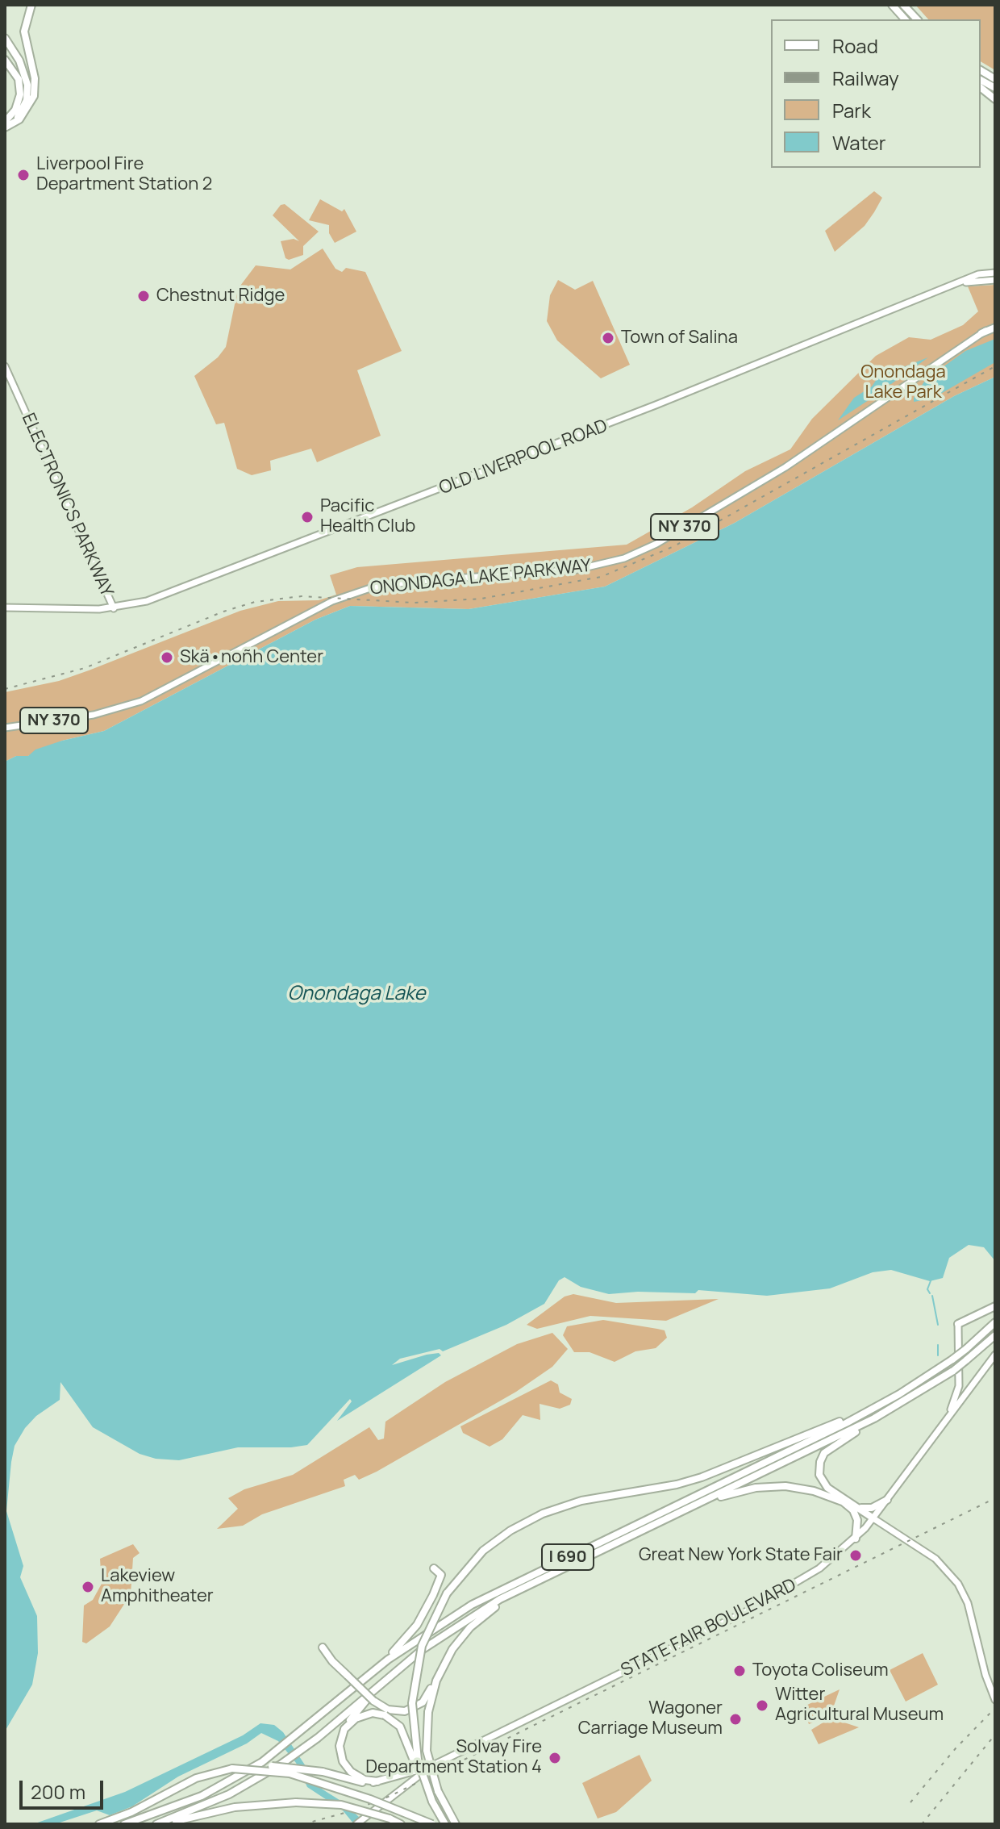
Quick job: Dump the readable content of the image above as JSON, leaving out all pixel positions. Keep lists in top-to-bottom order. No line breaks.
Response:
{"streets":{"highway":["I 690"],"main road":["OLD LIVERPOOL ROAD","ELECTRONICS PARKWAY","NY 370","ONONDAGA LAKE PARKWAY","STATE FAIR BOULEVARD"]},"crossings":[["OLD LIVERPOOL ROAD","ELECTRONICS PARKWAY"]],"water":["Onondaga Lake"],"parks":["Onondaga Lake Park"],"places":["Liverpool Fire Department Station 2","Chestnut Ridge","Town of Salina","Pacific Health Club","Skä•noñh Center","Great New York State Fair","Lakeview Amphitheater","Toyota Coliseum","Witter Agricultural Museum","Wagoner Carriage Museum","Solvay Fire Department Station 4"],"legend":["Road","Railway","Park","Water"],"scale_bar":"200 m"}
